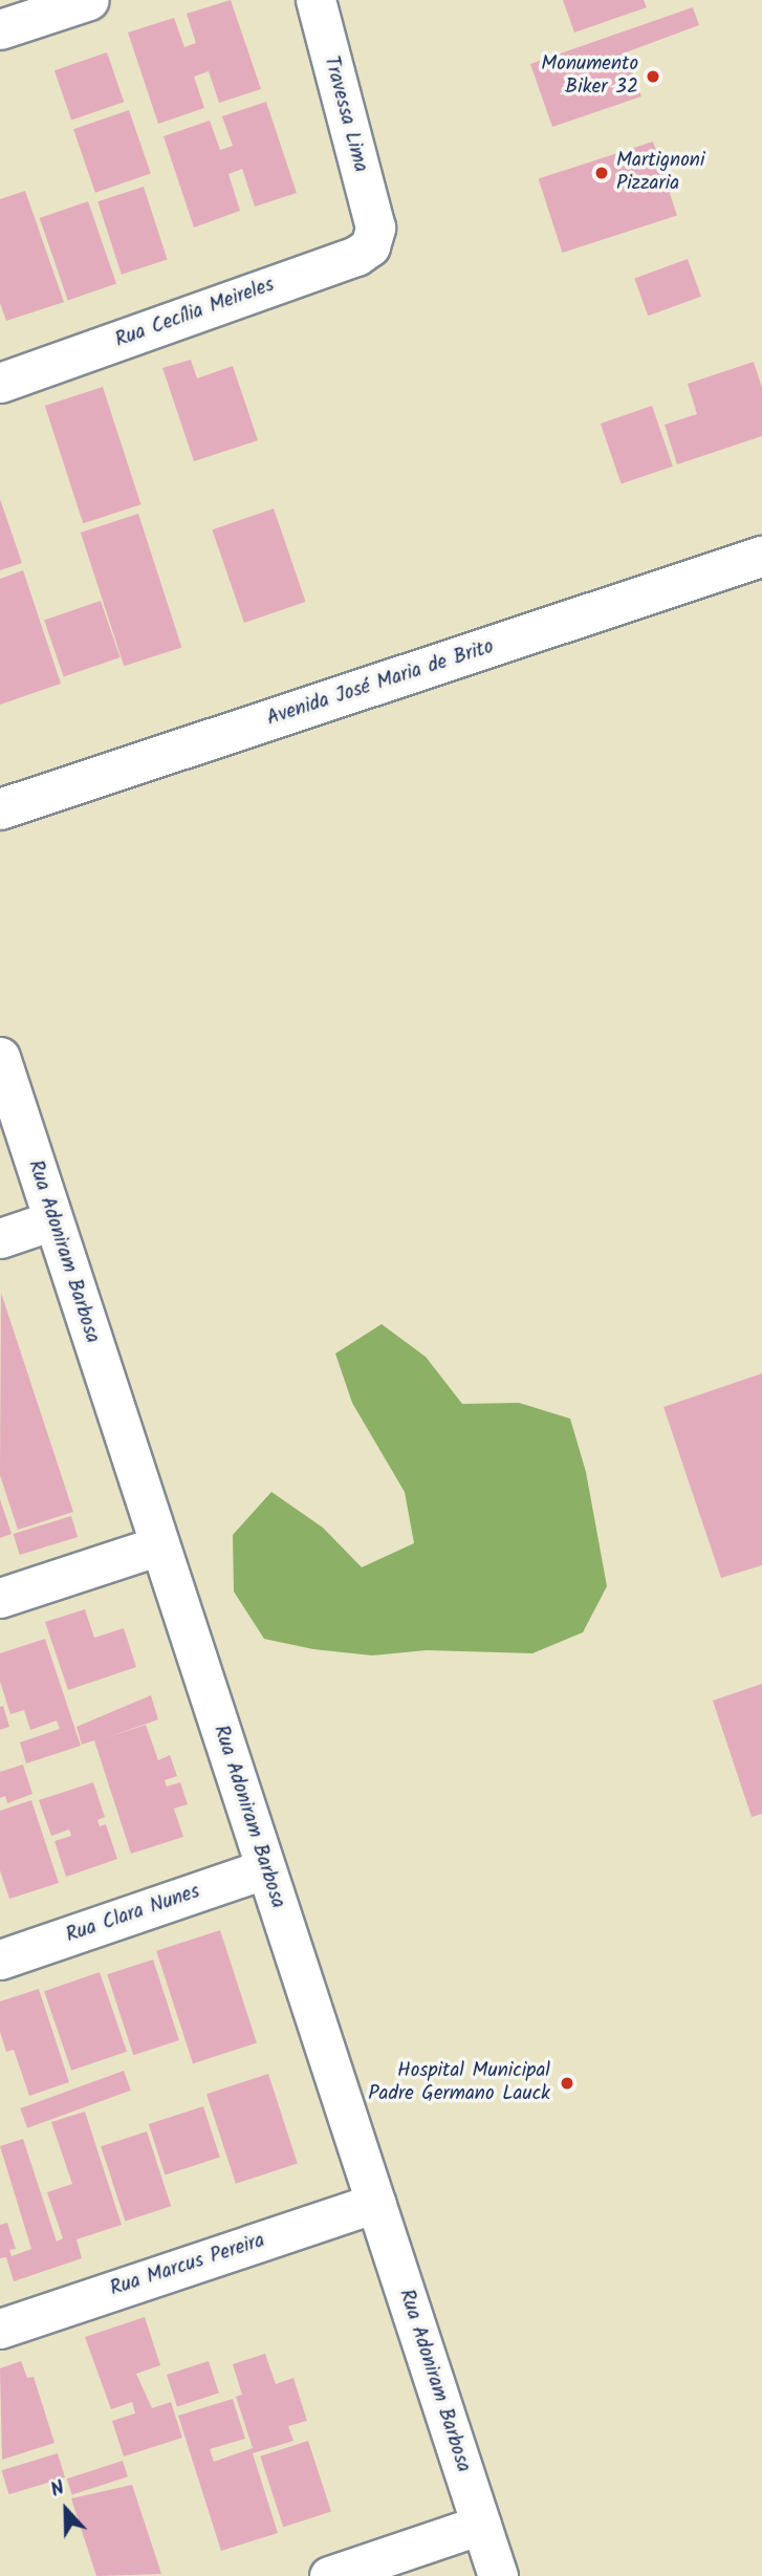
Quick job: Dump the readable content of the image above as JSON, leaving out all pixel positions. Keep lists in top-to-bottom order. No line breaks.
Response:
{"streets":{"main road":["Avenida José Maria de Brito"],"street":["Travessa Lima","Rua Cecília Meireles","Rua Adoniram Barbosa","Rua Clara Nunes","Rua Marcus Pereira"]},"crossings":[["Travessa Lima","Rua Cecília Meireles"],["Rua Adoniram Barbosa","Rua Clara Nunes"],["Rua Adoniram Barbosa","Rua Marcus Pereira"]],"places":["Monumento Biker 32","Martignoni Pizzaria","Hospital Municipal Padre Germano Lauck"],"north":"top"}
